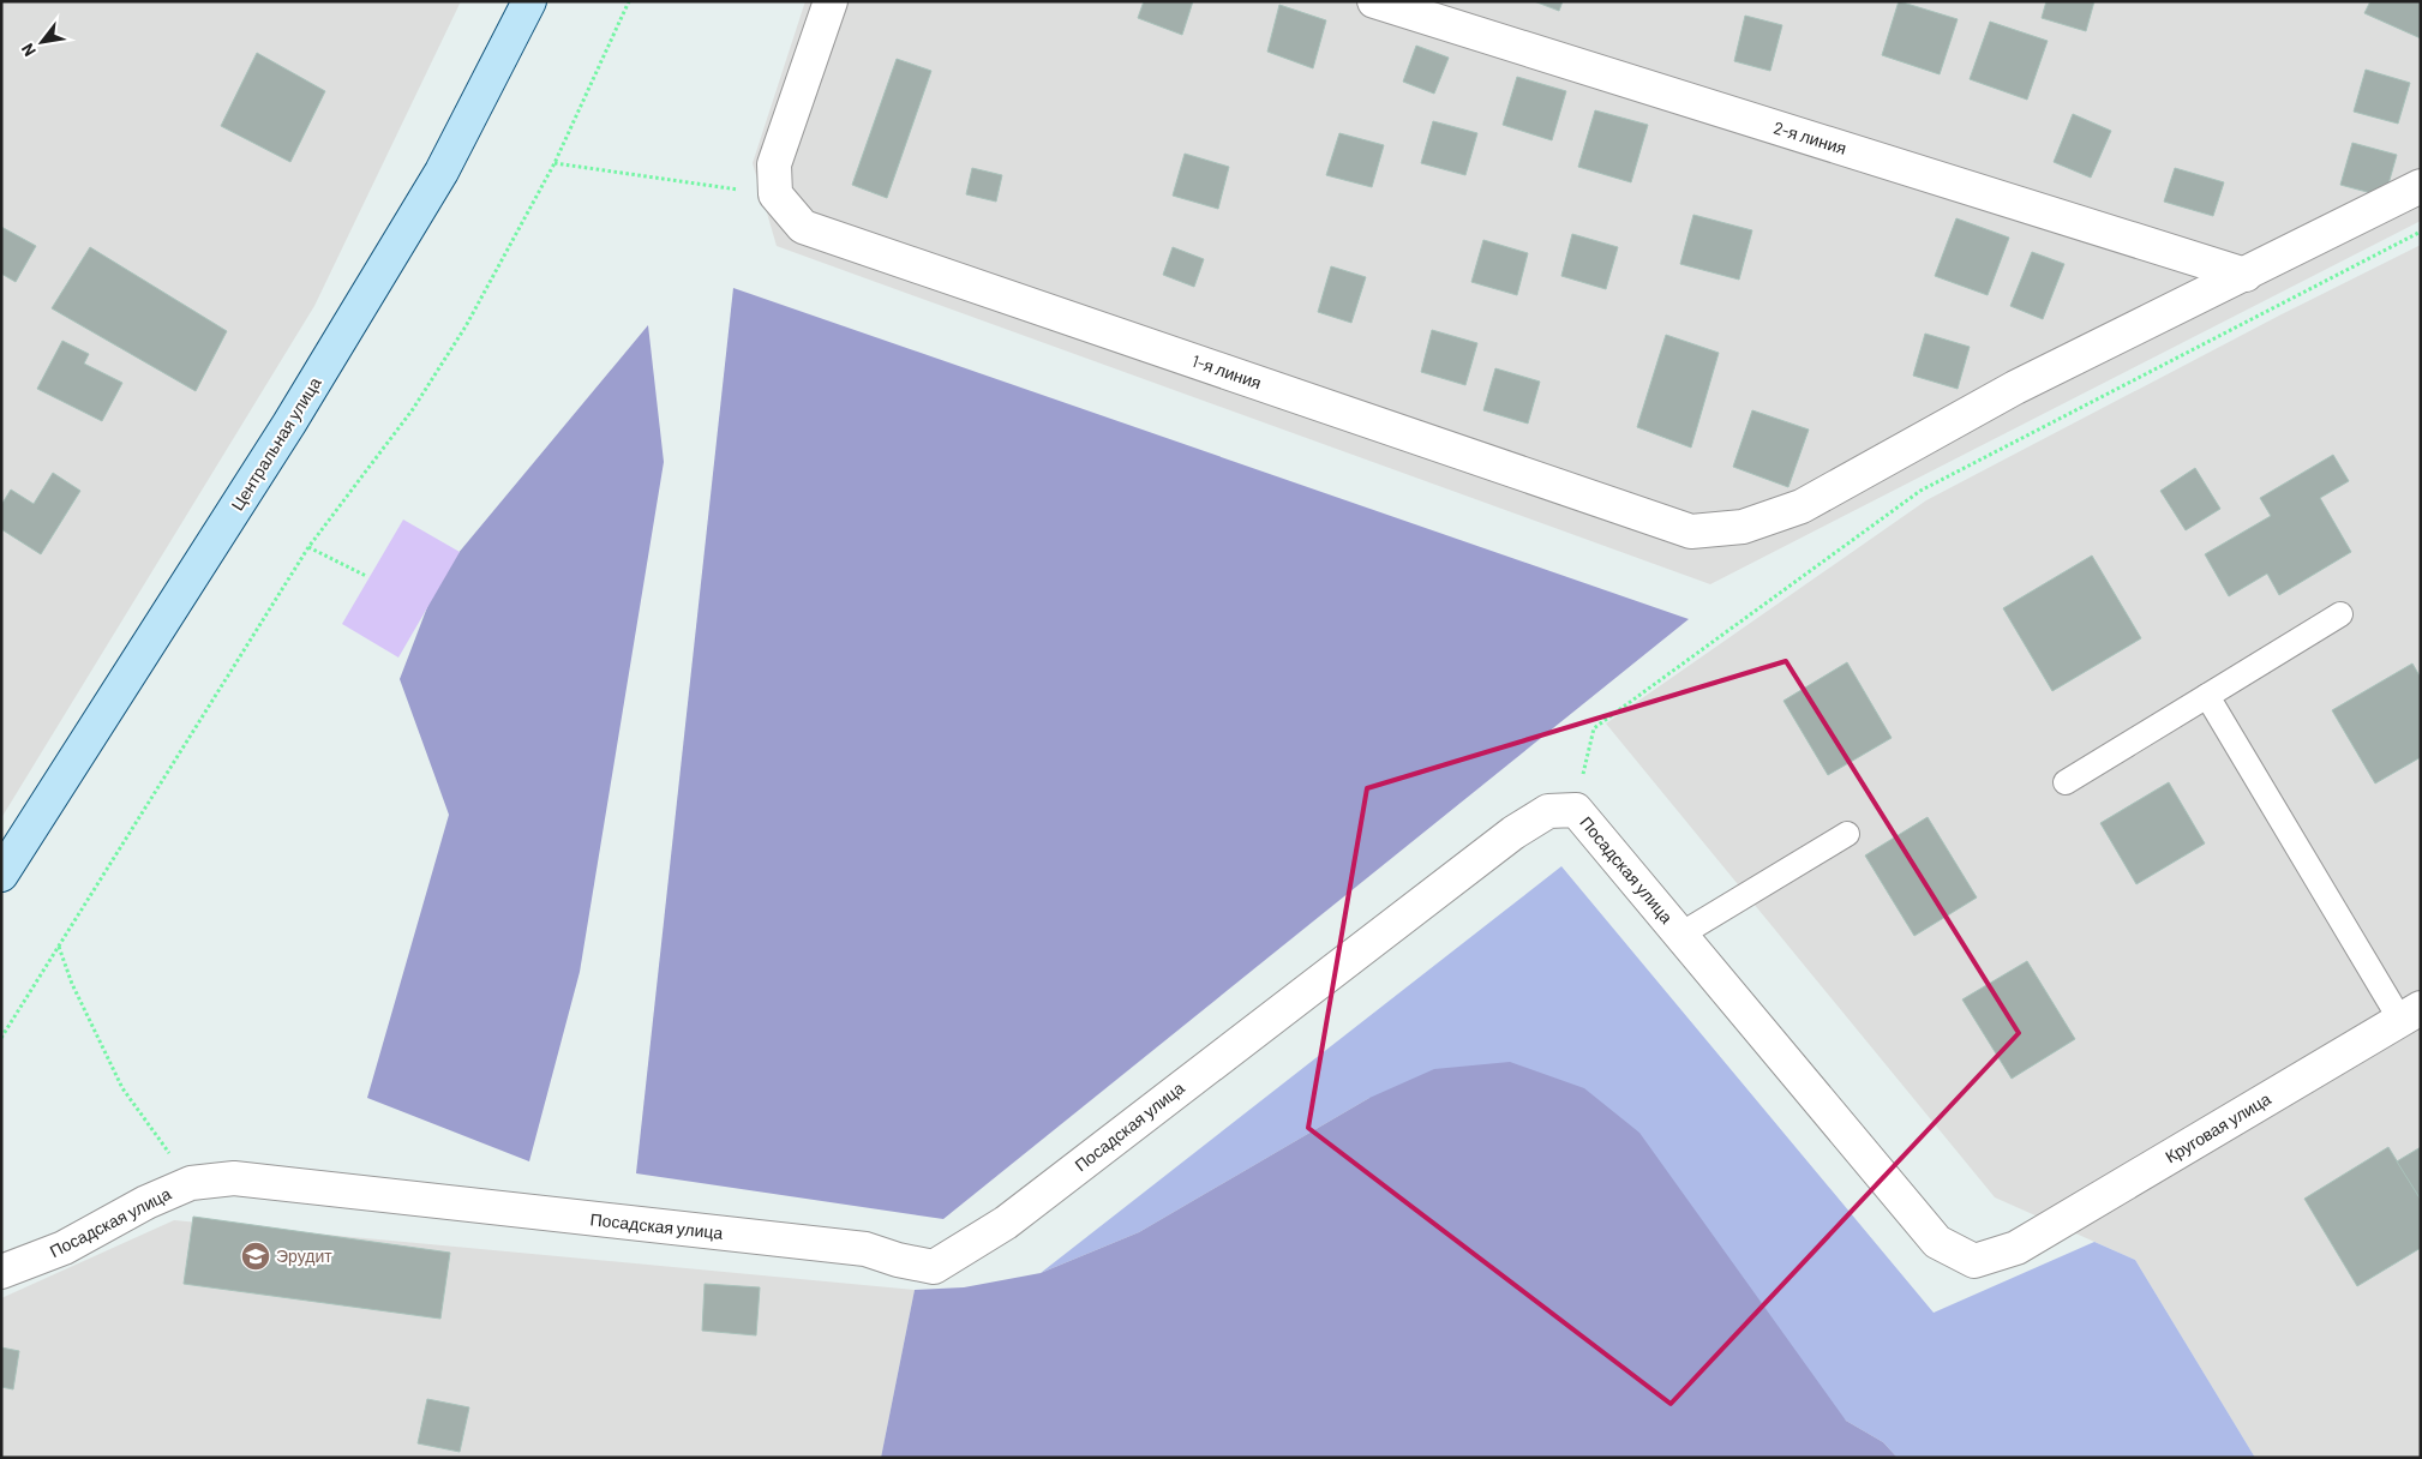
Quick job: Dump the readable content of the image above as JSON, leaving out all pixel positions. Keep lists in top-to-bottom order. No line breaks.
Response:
{"streets":{"main road":["Центральная улица"],"street":["2-я линия","1-я линия","Посадская улица","Круговая улица"]},"crossings":[["2-я линия","1-я линия"],["Посадская улица","Круговая улица"]],"places":{"school or university":["Эрудит"]},"north":"bottom left"}
